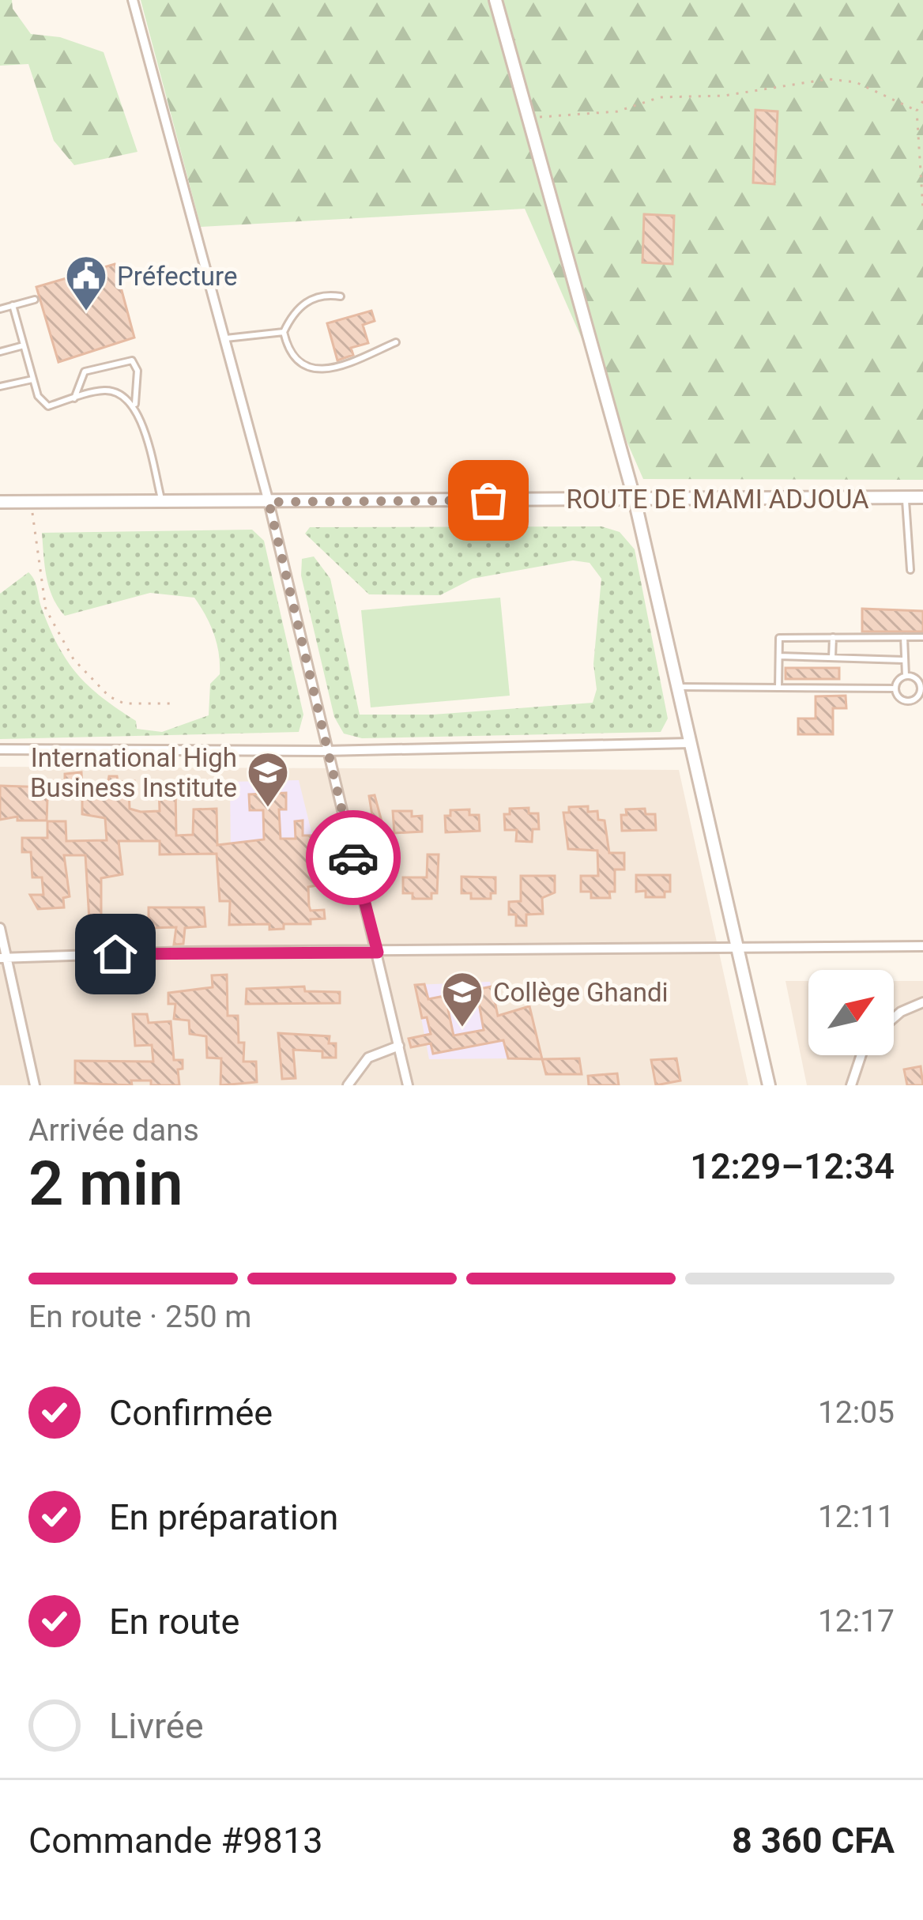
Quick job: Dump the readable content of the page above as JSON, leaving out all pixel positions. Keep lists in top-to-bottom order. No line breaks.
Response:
{"streets":{"street":["ROUTE DE MAMI ADJOUA"]},"places":{"public building":["Préfecture"],"school or university":["International High Business Institute","Collège Ghandi"]},"north":"top right","page":{"heading":["2 min","Arrivée dans","12:29–12:34"],"panel":["Commande #9813","8 360 CFA"],"bar":"En route · 250 m","list":[["Confirmée","12:05"],["En préparation","12:11"],["En route","12:17"],"Livrée"]}}
